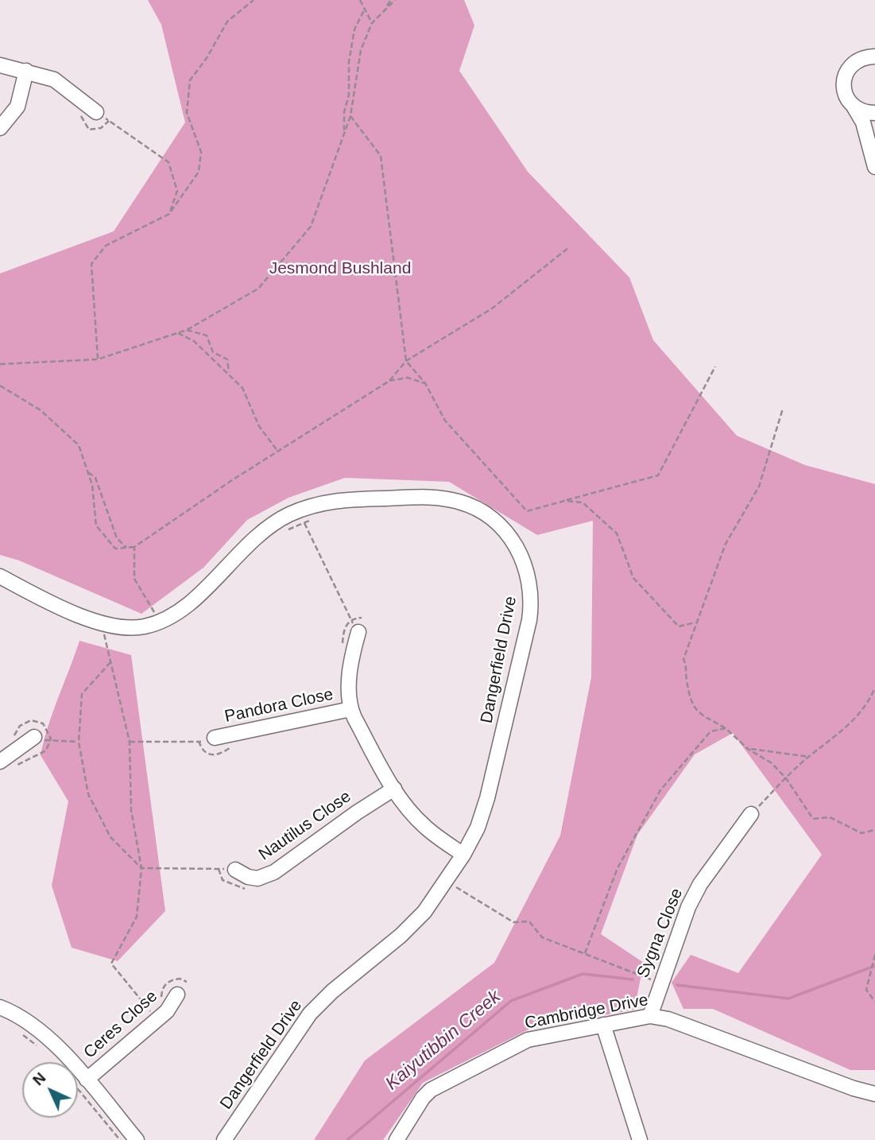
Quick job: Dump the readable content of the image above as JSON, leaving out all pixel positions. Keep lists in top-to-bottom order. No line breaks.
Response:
{"streets":{"street":["Dangerfield Drive","Pandora Close","Nautilus Close","Sygna Close","Cambridge Drive","Ceres Close"]},"crossings":[["Sygna Close","Cambridge Drive"]],"water":["Kaiyutibbin Creek"],"parks":["Jesmond Bushland"],"north":"top left"}
